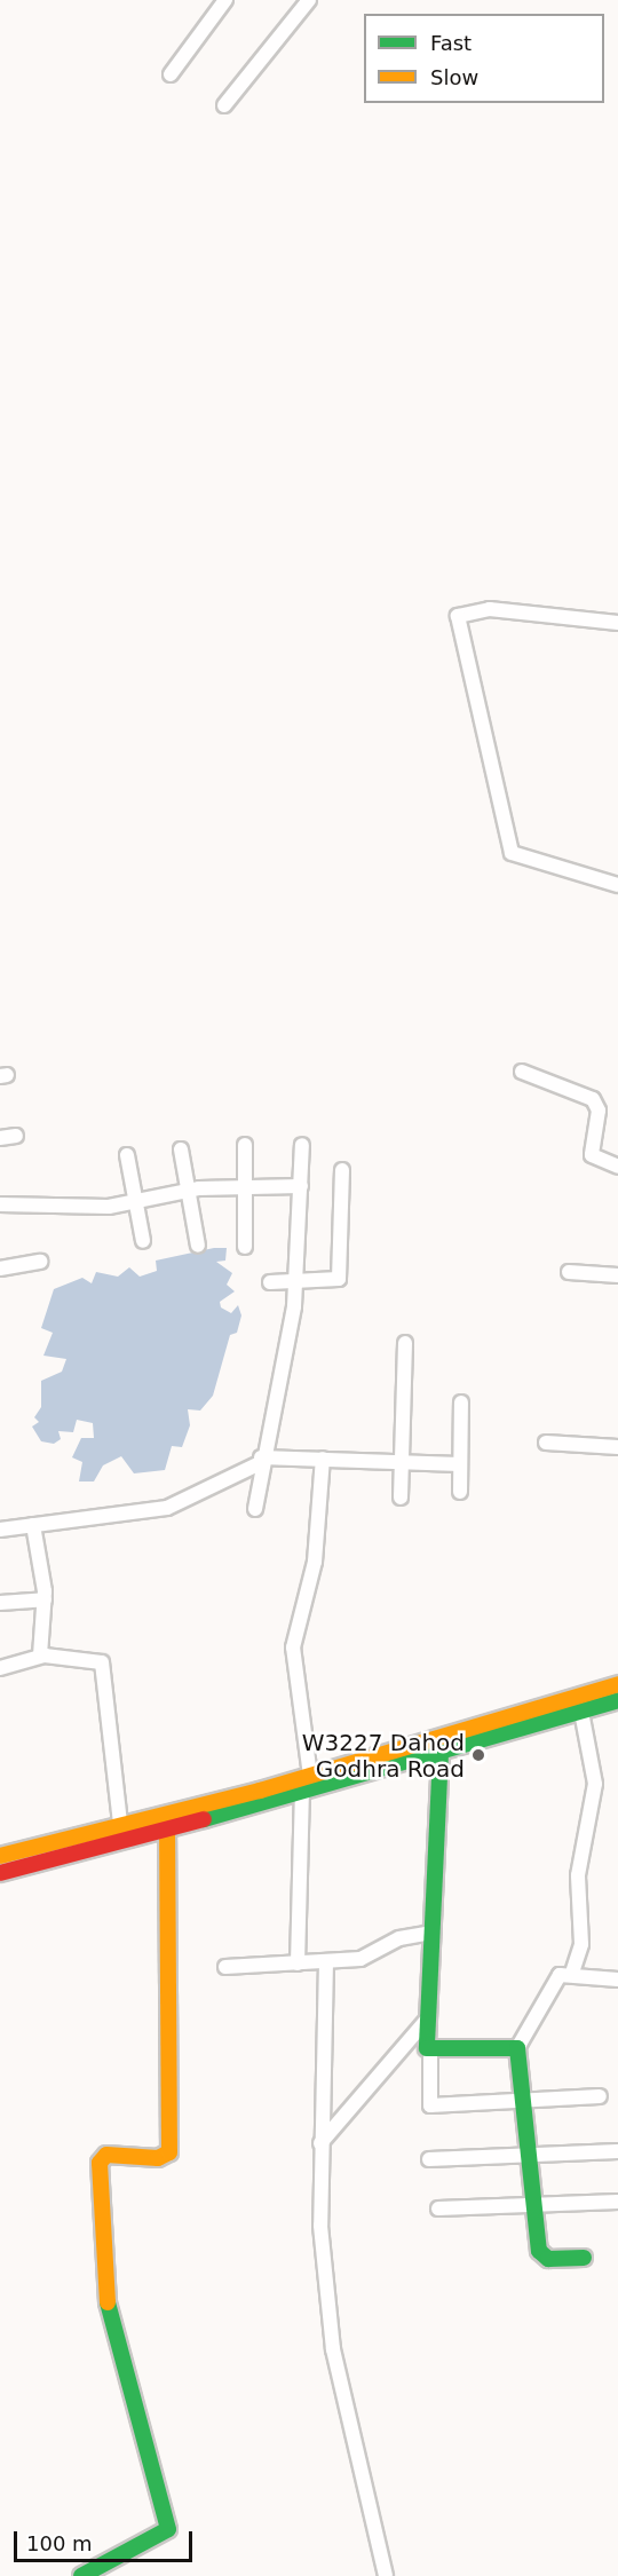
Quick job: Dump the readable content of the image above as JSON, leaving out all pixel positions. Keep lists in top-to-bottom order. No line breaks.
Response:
{"places":["W3227 Dahod Godhra Road"],"legend":["Fast","Slow"],"scale_bar":"100 m"}
